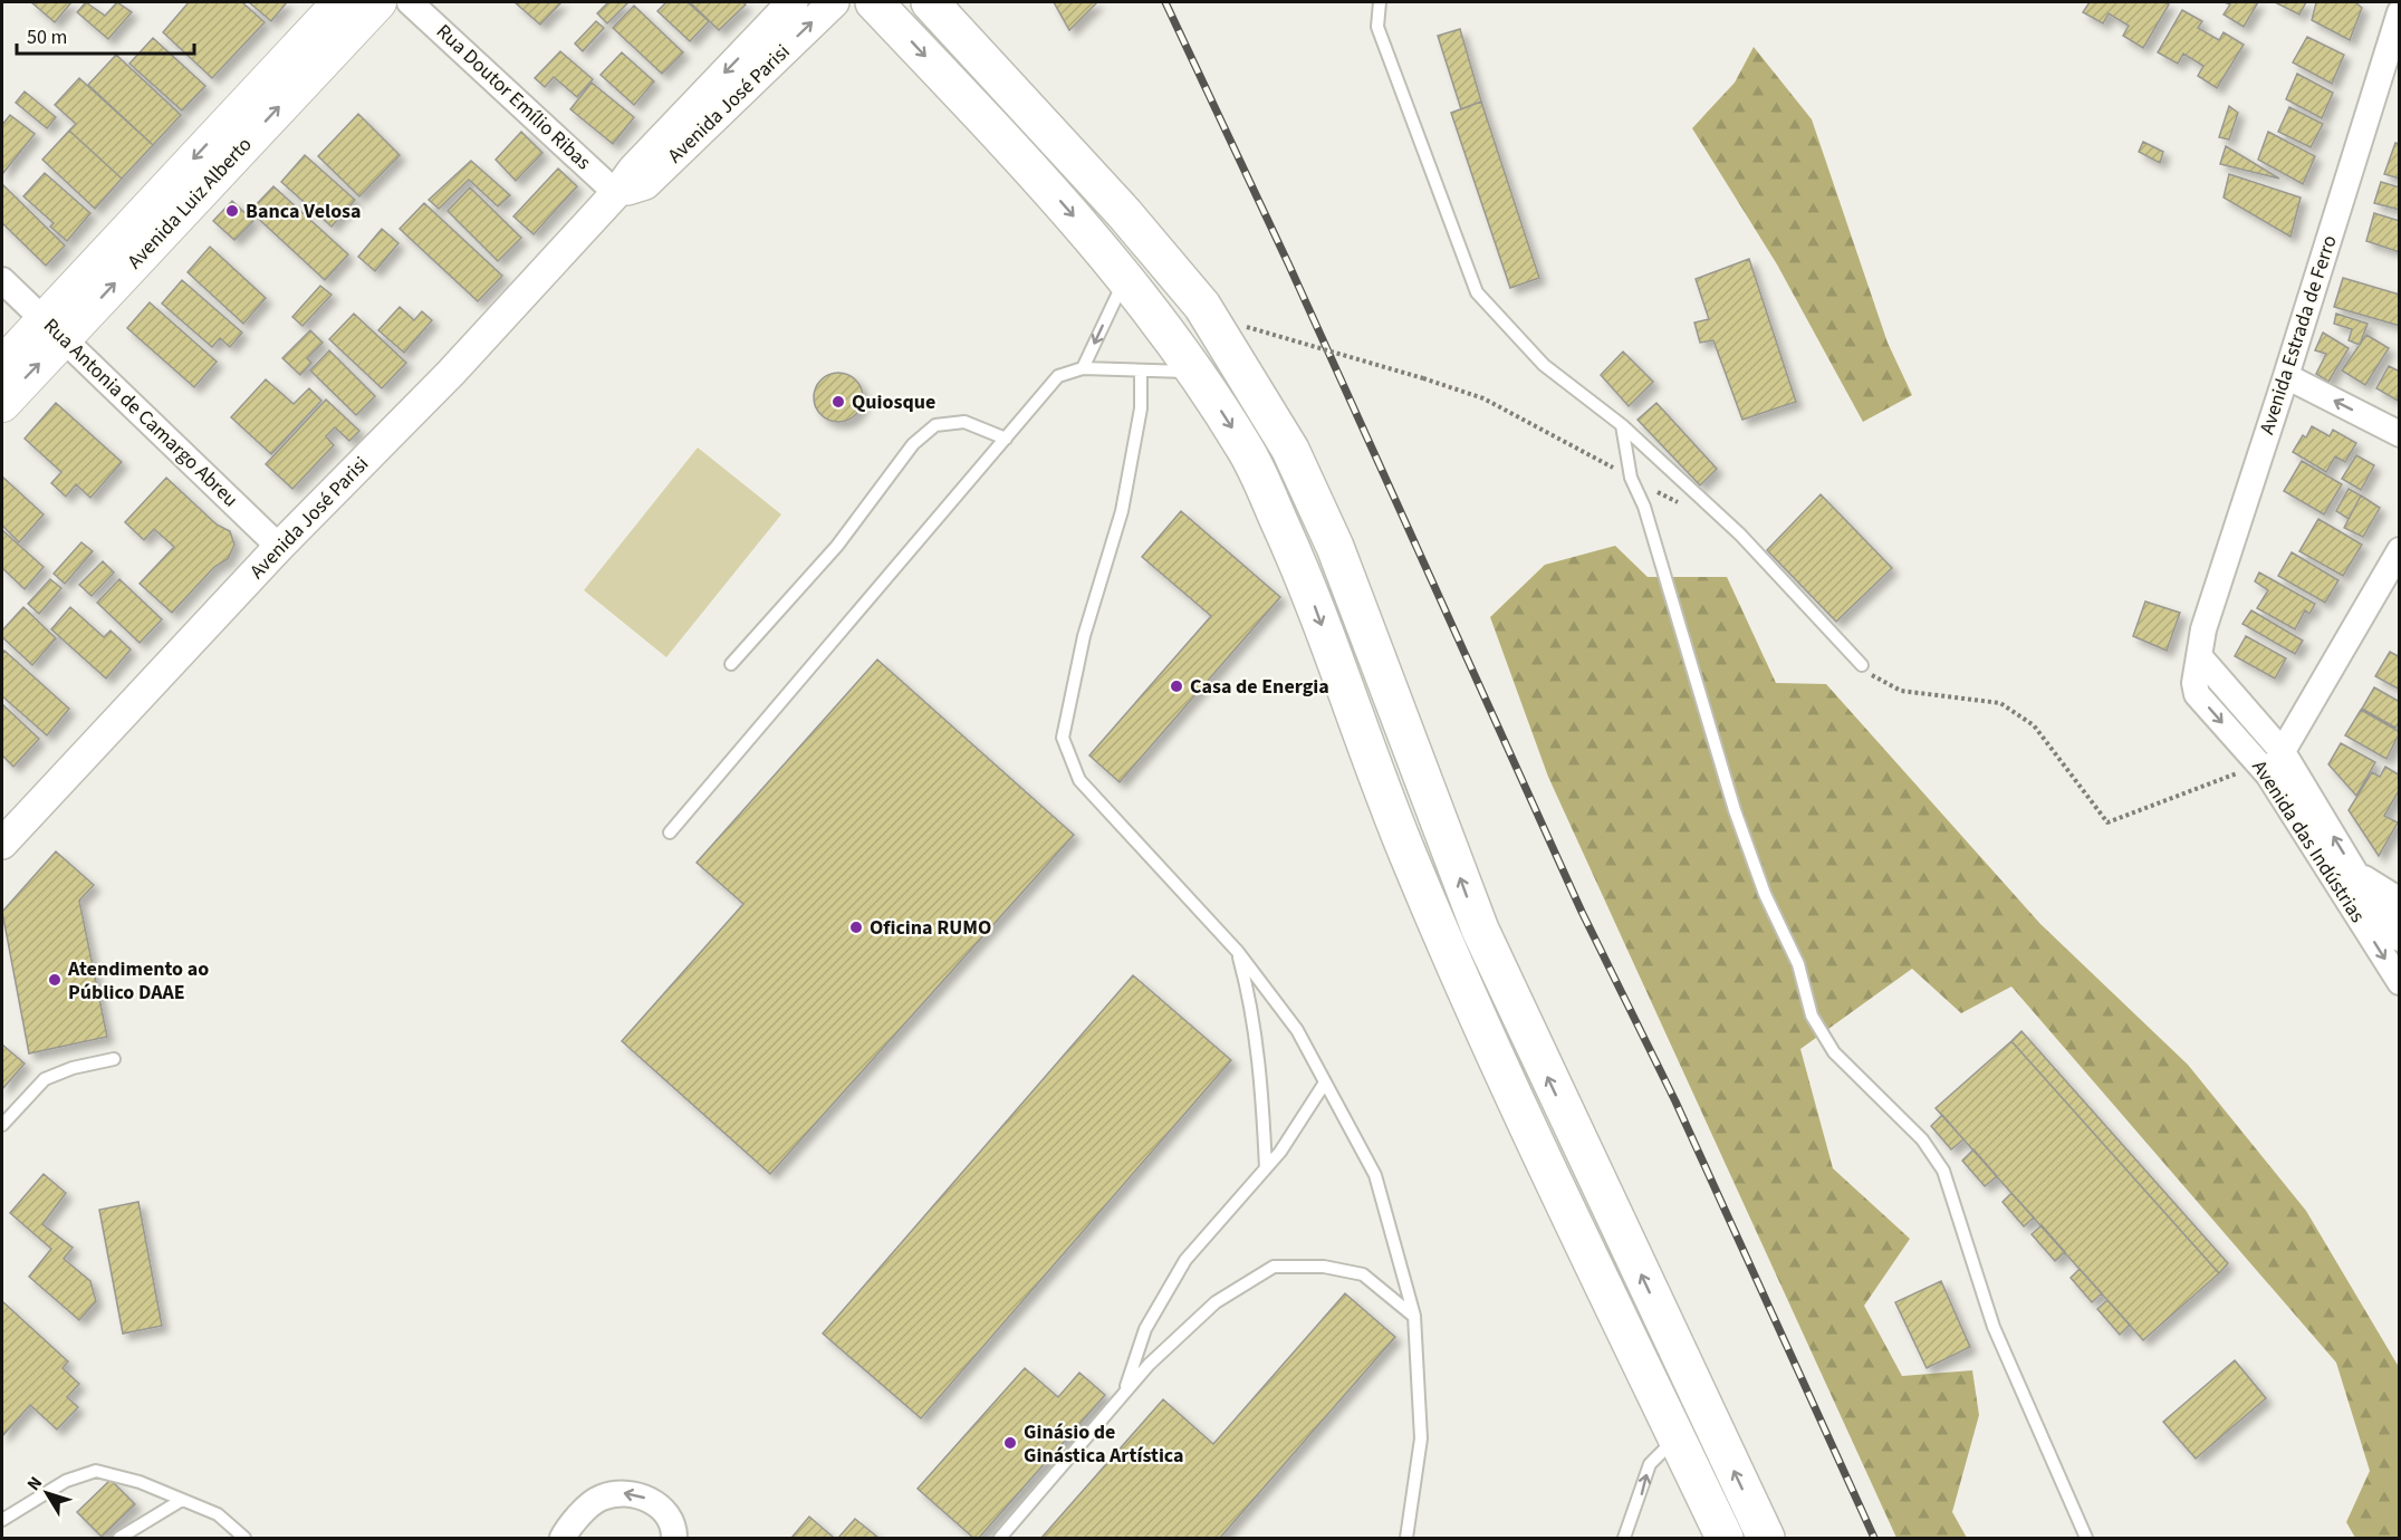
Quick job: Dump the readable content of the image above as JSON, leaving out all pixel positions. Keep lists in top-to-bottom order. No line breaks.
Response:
{"streets":{"main road":["Avenida Luiz Alberto"],"street":["Rua Doutor Emílio Ribas","Avenida José Parisi","Avenida Estrada de Ferro","Rua Antonia de Camargo Abreu","Avenida das Indústrias"]},"crossings":[["Rua Doutor Emílio Ribas","Avenida José Parisi"],["Avenida José Parisi","Rua Antonia de Camargo Abreu"],["Avenida Luiz Alberto","Rua Antonia de Camargo Abreu"],["Avenida Estrada de Ferro","Avenida das Indústrias"]],"places":["Banca Velosa","Quiosque","Casa de Energia","Oficina RUMO","Atendimento ao Público DAAE","Ginásio de Ginástica Artística"],"scale_bar":"50 m","north":"top left"}
